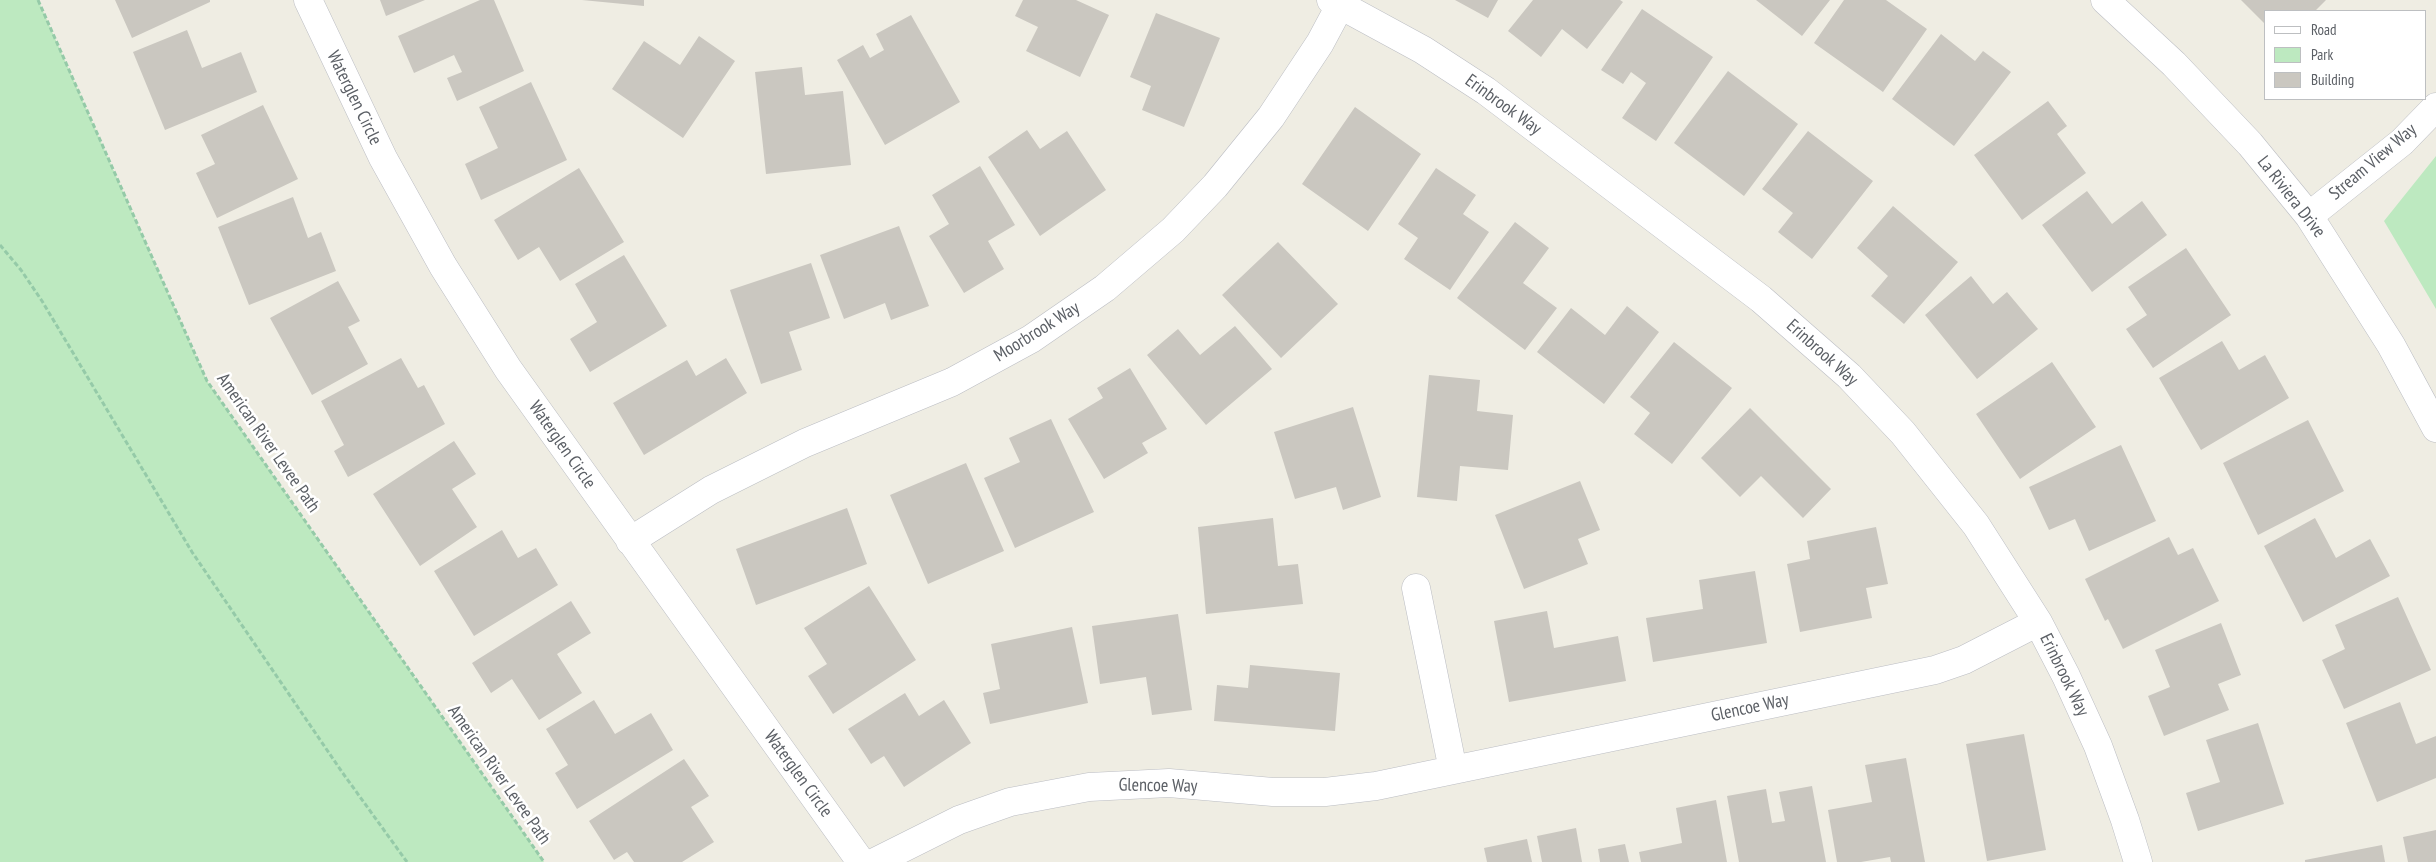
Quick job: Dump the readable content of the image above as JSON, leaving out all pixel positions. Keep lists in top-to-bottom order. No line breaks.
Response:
{"streets":{"street":["Waterglen Circle","Erinbrook Way","Stream View Way","La Riviera Drive","Moorbrook Way","Glencoe Way"],"path":["American River Levee Path"]},"crossings":[["Waterglen Circle","Moorbrook Way"],["Erinbrook Way","Moorbrook Way"],["Erinbrook Way","Glencoe Way"],["Stream View Way","La Riviera Drive"]],"legend":["Road","Park","Building"]}
